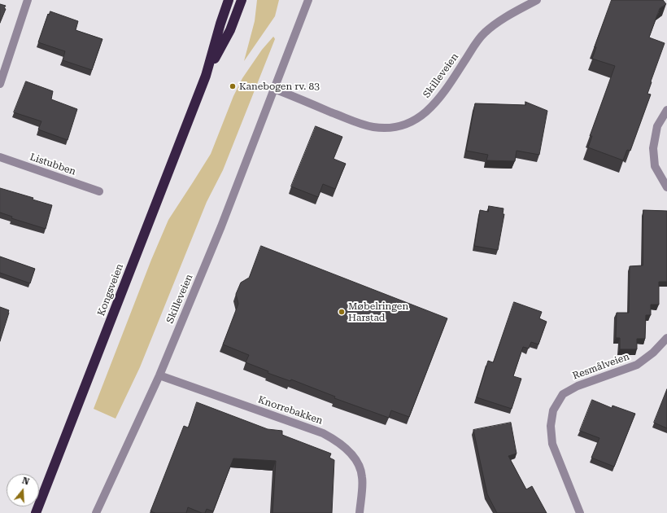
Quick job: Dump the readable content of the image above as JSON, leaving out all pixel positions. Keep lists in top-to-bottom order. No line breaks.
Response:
{"streets":{"highway":["Kongsveien"],"street":["Skilleveien","Listubben","Resmålveien","Knorrebakken"]},"crossings":[["Skilleveien","Knorrebakken"]],"places":["Kanebogen rv. 83","Møbelringen Harstad"],"north":"top"}
